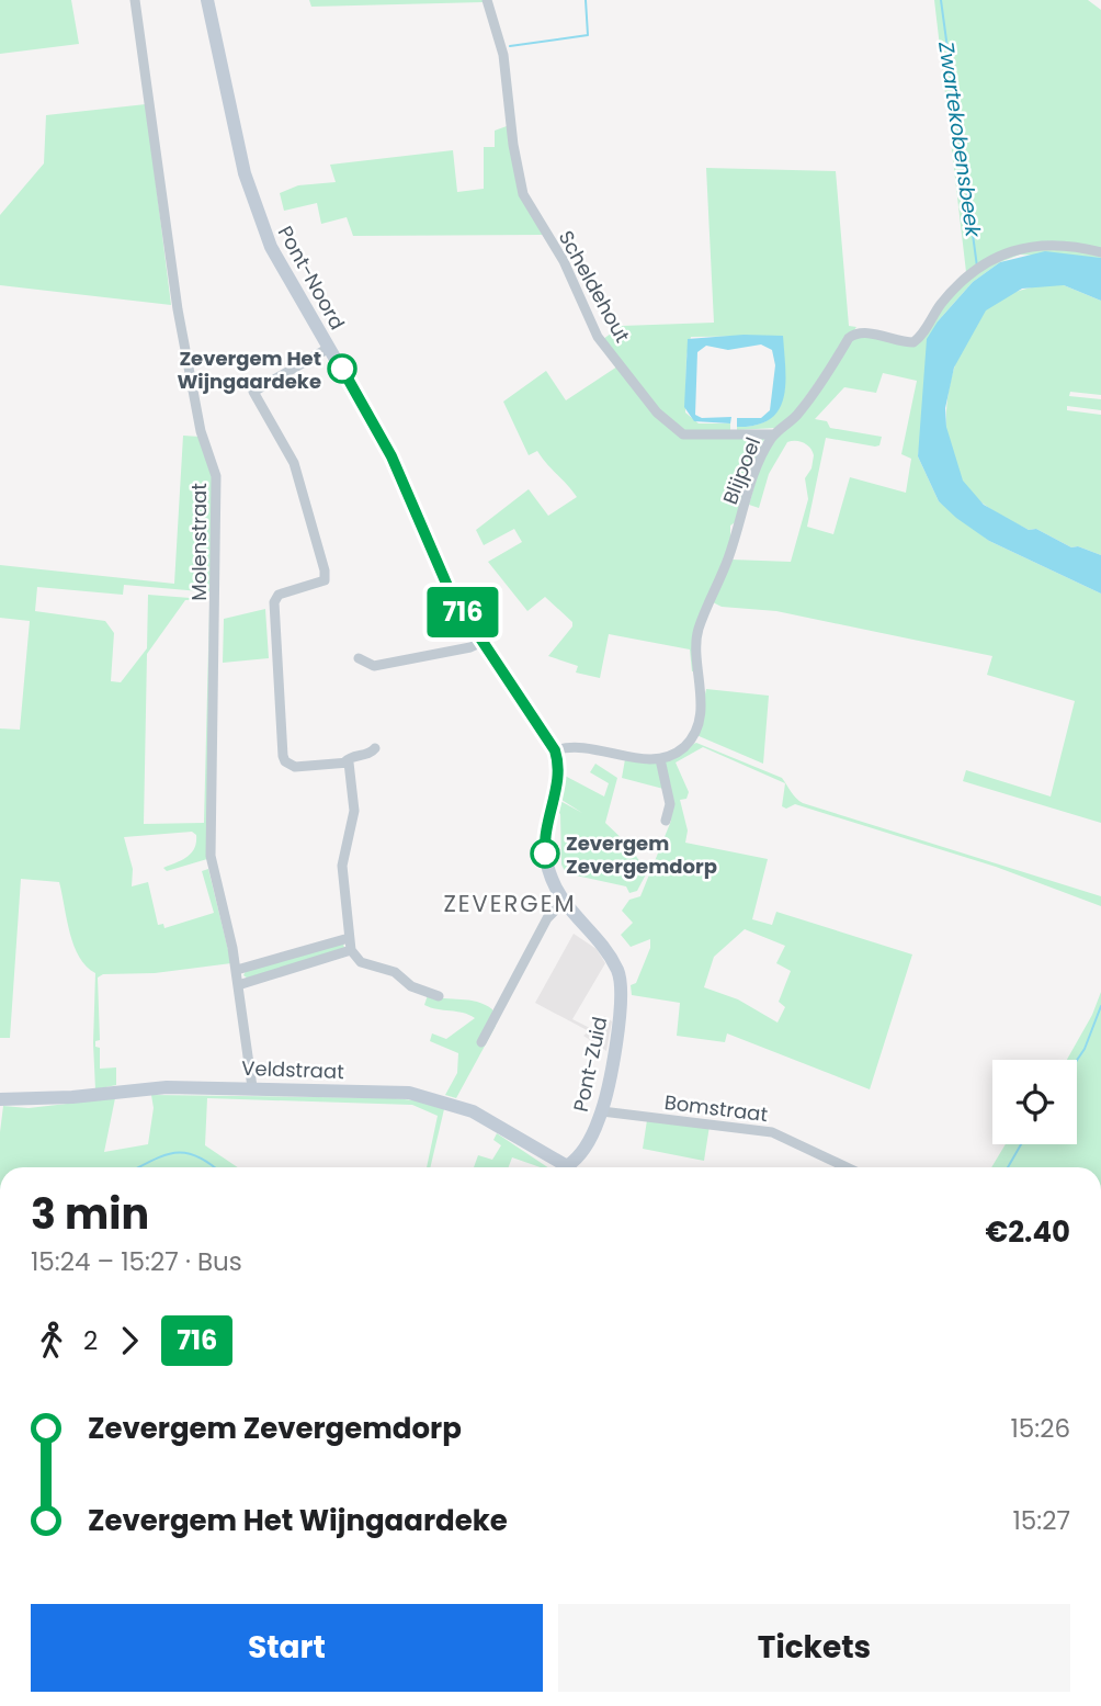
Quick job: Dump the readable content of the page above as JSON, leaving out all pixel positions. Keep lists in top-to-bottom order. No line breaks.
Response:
{"streets":{"street":["Pont-Noord","Scheldehout","Blijpoel","Molenstraat","Pont-Zuid","Veldstraat","Bomstraat"]},"crossings":[["Scheldehout","Blijpoel"],["Molenstraat","Veldstraat"],["Pont-Zuid","Bomstraat"]],"districts":["ZEVERGEM"],"water":["Zwartekobensbeek"],"places":["Zevergem Het Wijngaardeke","Zevergem Zevergemdorp"],"lines":["bus line 716"],"page":{"on_map":"716","heading":["3 min","15:24 – 15:27 · Bus","€2.40"],"legs":["2","716"],"list":[{"name":"Zevergem Zevergemdorp","value":"15:26"},{"name":"Zevergem Het Wijngaardeke","value":"15:27"}],"buttons":["Start","Tickets"]}}
